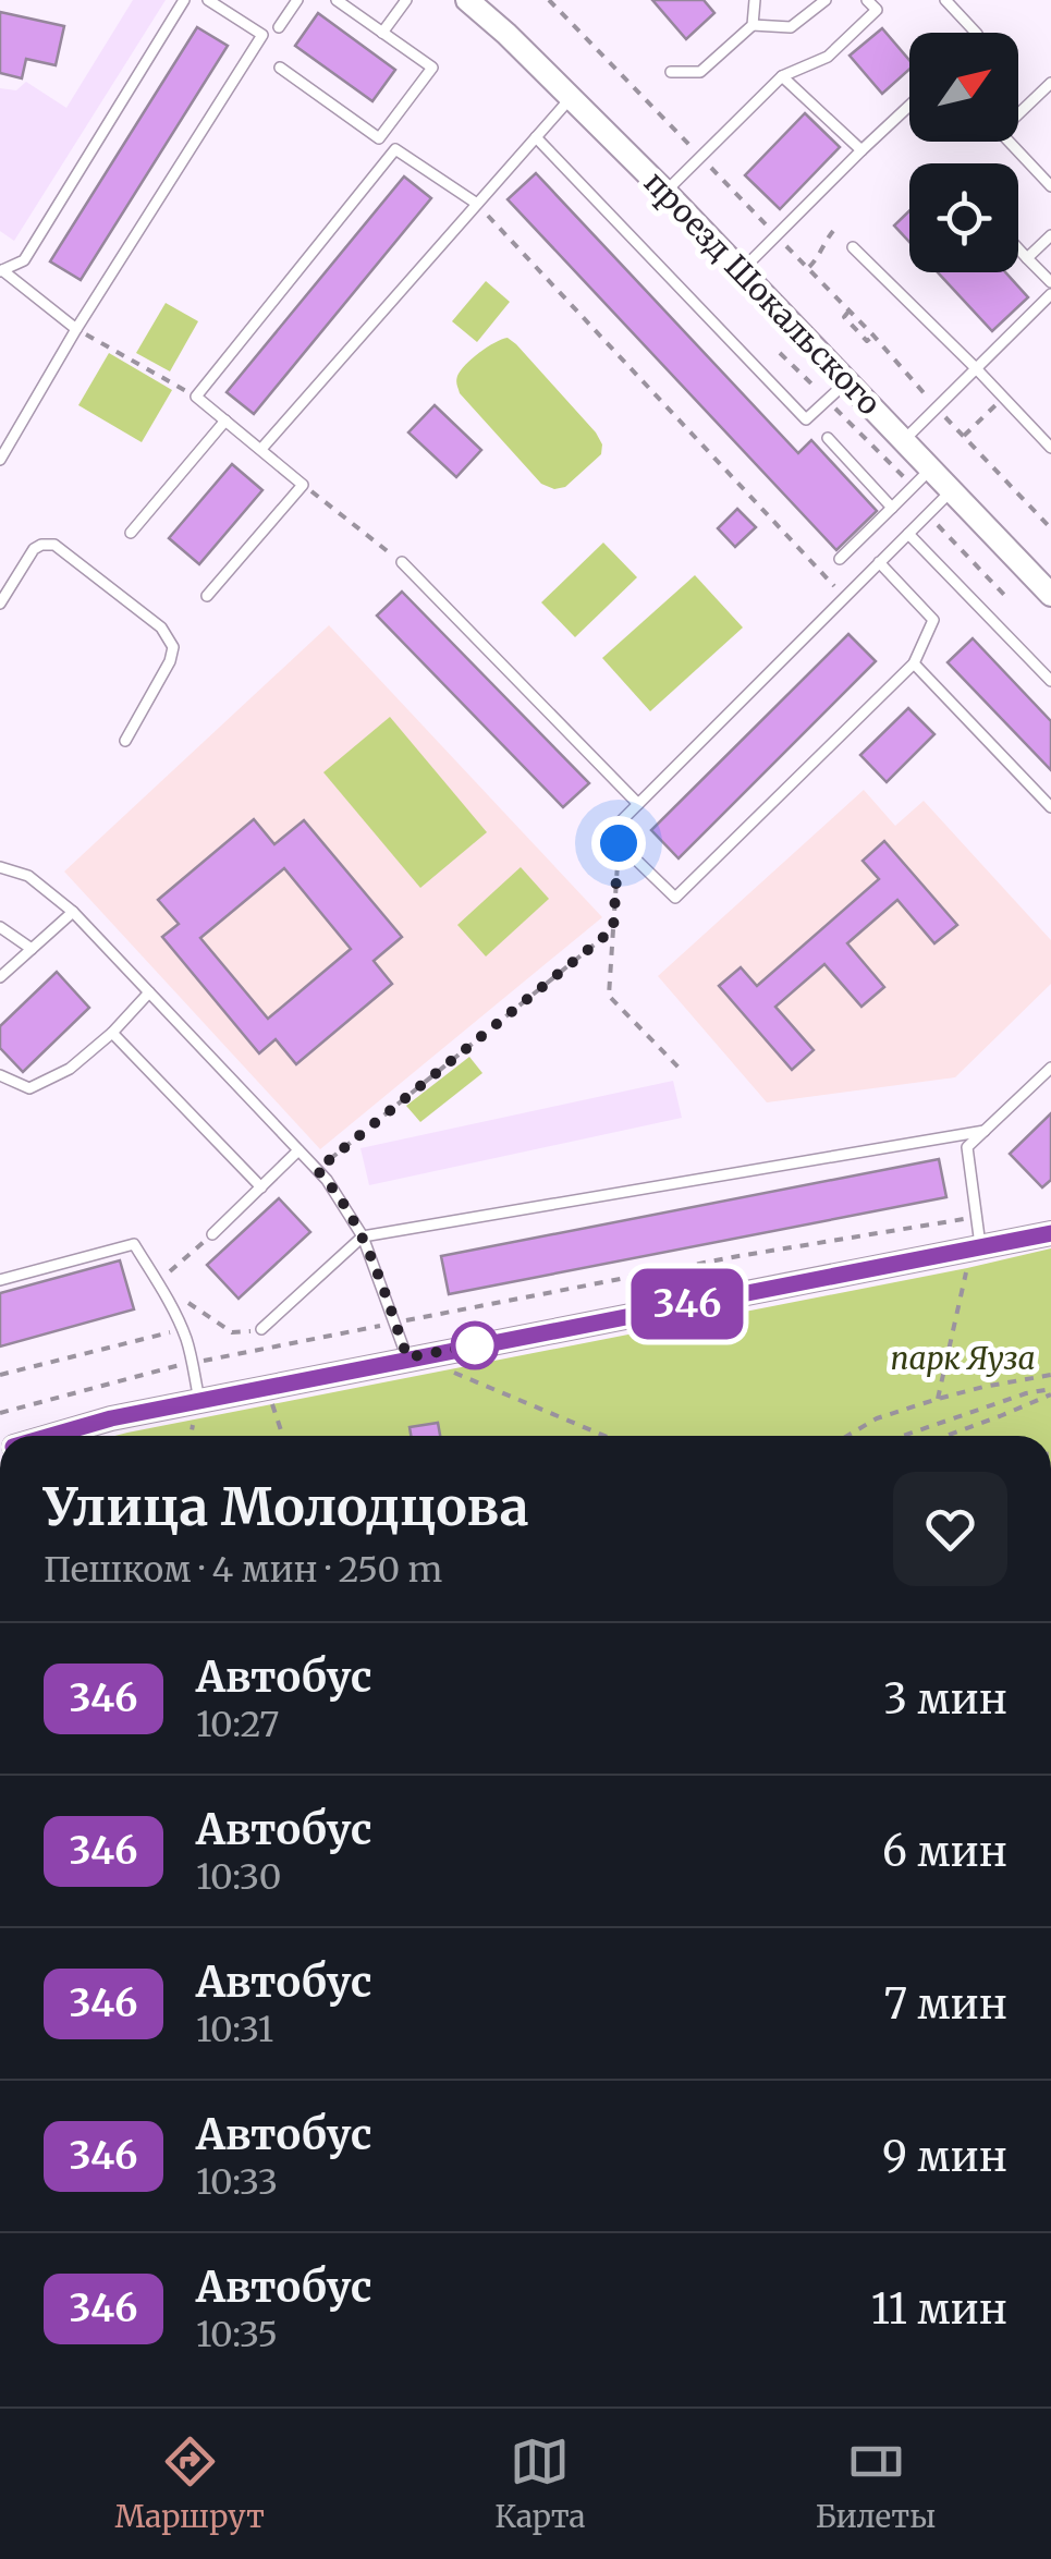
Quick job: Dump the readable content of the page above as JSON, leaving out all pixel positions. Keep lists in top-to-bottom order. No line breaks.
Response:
{"streets":{"street":["проезд Шокальского"]},"parks":["парк Яуза"],"lines":["bus line 346"],"north":"top right","page":{"on_map":"346","heading":["Улица Молодцова","Пешком · 4 мин · 250 m"],"list":[{"mark":"346","name":"Автобус","note":"10:27","value":"3 мин"},{"mark":"346","name":"Автобус","note":"10:30","value":"6 мин"},{"mark":"346","name":"Автобус","note":"10:31","value":"7 мин"},{"mark":"346","name":"Автобус","note":"10:33","value":"9 мин"},{"mark":"346","name":"Автобус","note":"10:35","value":"11 мин"}],"tabs":["Маршрут","Карта","Билеты"]}}
